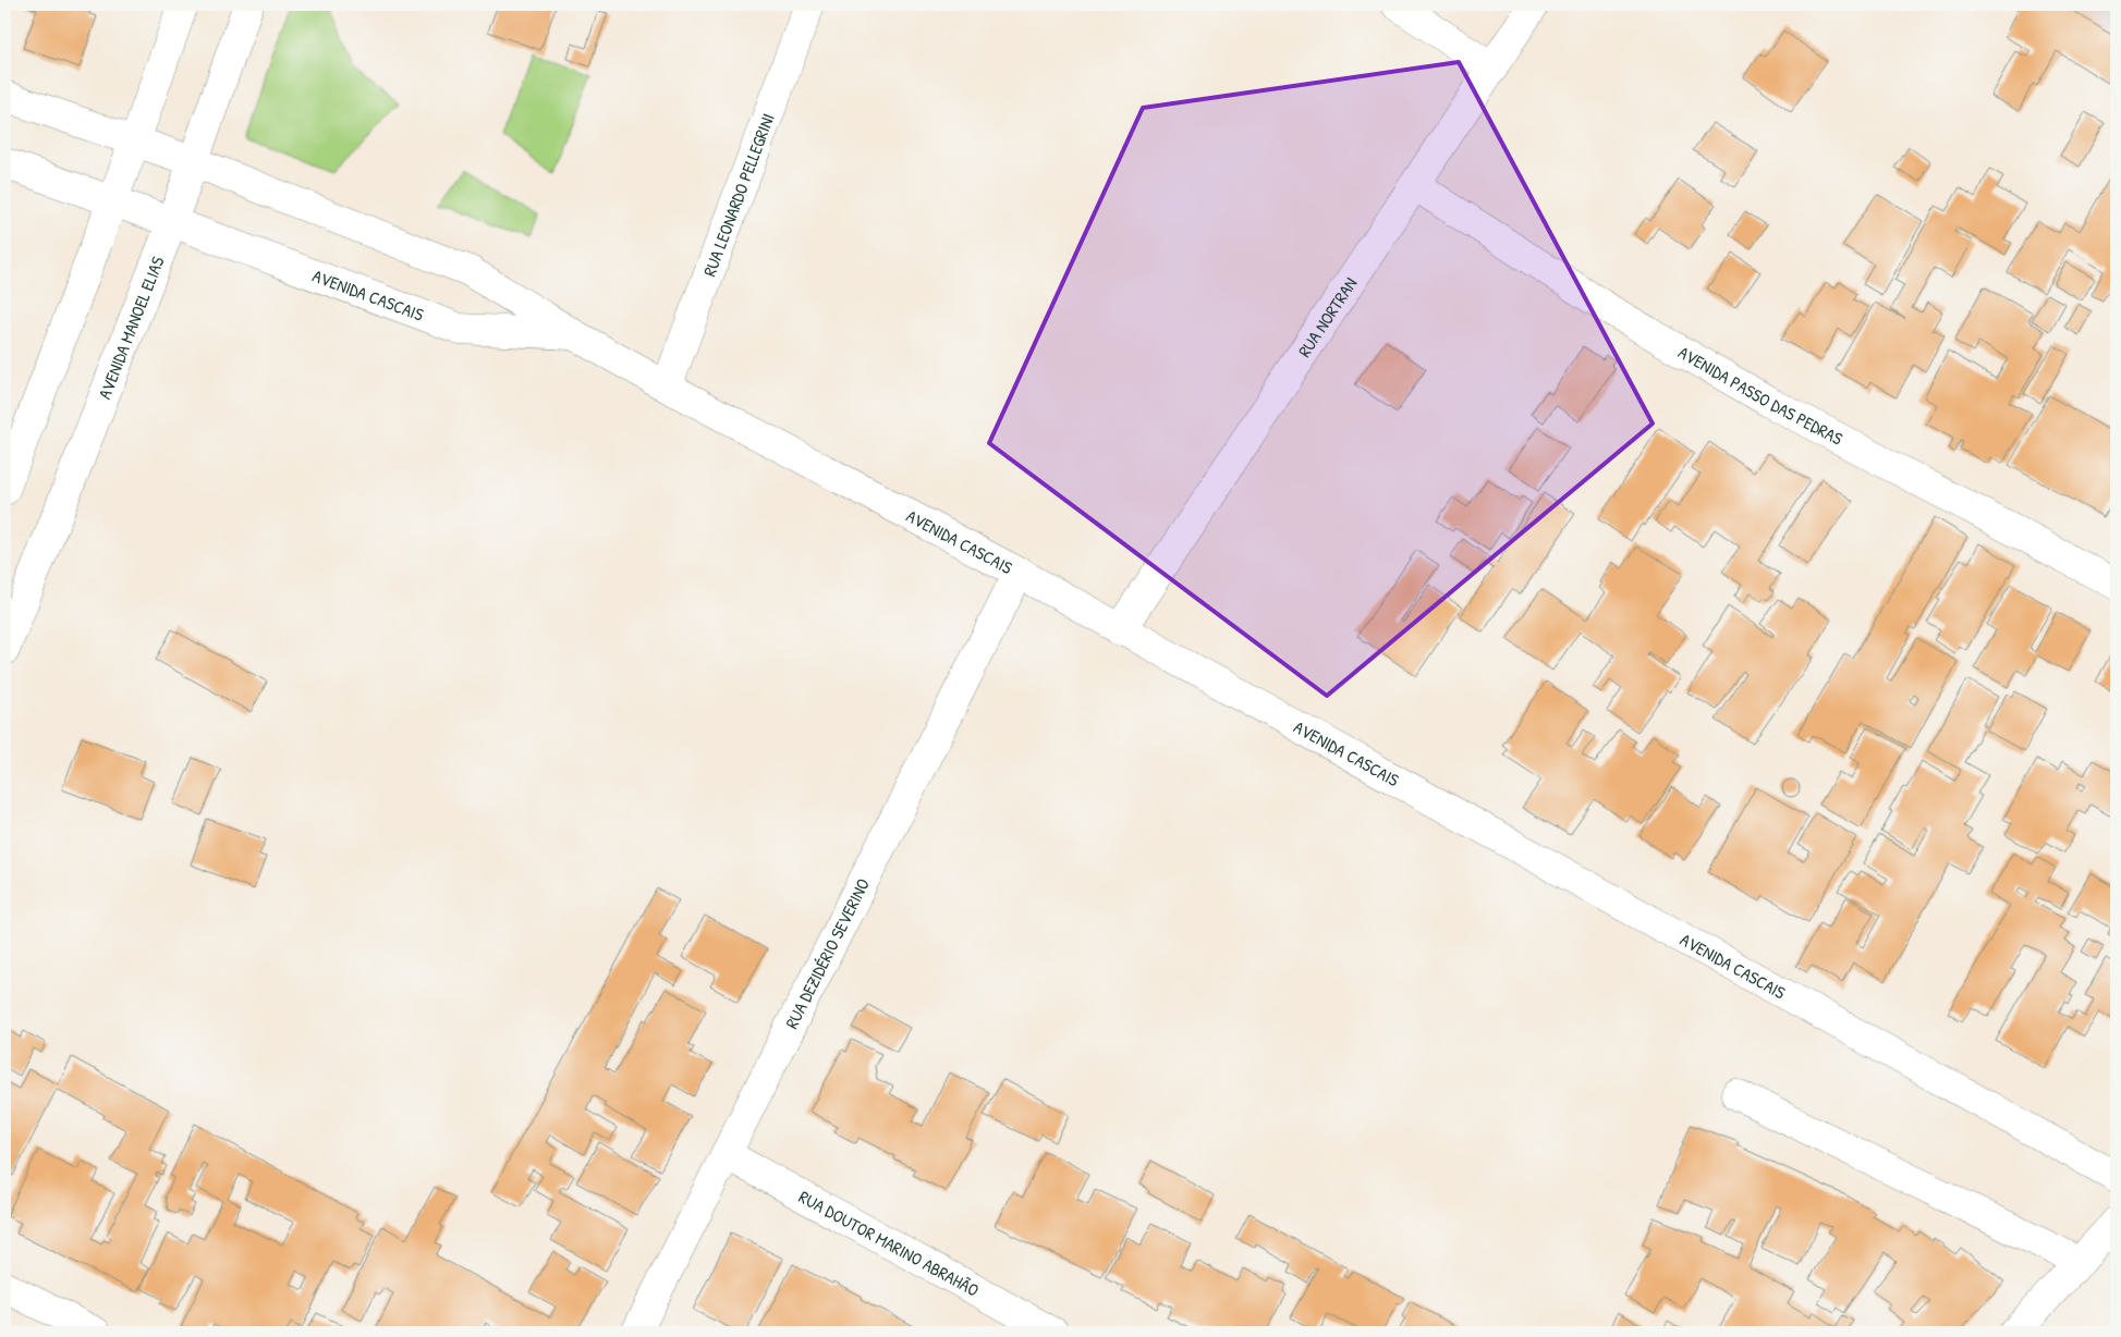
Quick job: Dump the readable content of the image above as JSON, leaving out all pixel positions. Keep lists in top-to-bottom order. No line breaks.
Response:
{"streets":{"street":["RUA LEONARDO PELLEGRINI","AVENIDA CASCAIS","RUA NORTRAN","AVENIDA MANOEL ELIAS","AVENIDA PASSO DAS PEDRAS","RUA DEZIDÉRIO SEVERINO","RUA DOUTOR MARINO ABRAHÃO"]},"crossings":[["RUA LEONARDO PELLEGRINI","AVENIDA CASCAIS"],["AVENIDA CASCAIS","RUA NORTRAN"],["AVENIDA CASCAIS","AVENIDA MANOEL ELIAS"],["AVENIDA CASCAIS","RUA DEZIDÉRIO SEVERINO"],["RUA NORTRAN","AVENIDA PASSO DAS PEDRAS"],["RUA DEZIDÉRIO SEVERINO","RUA DOUTOR MARINO ABRAHÃO"]]}
